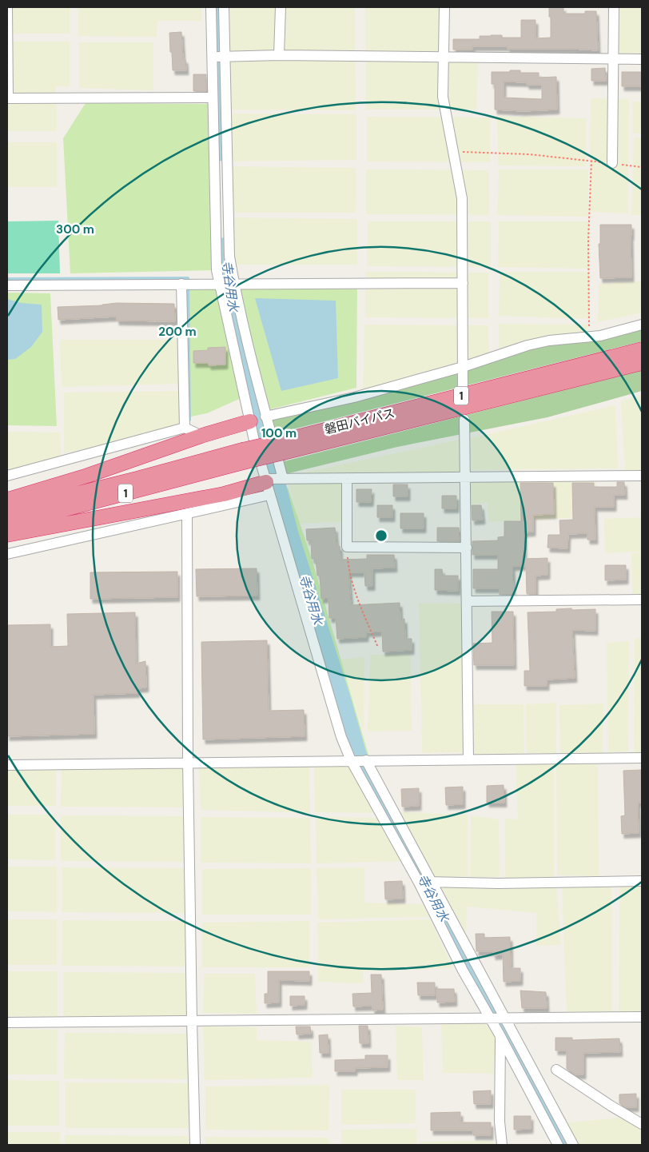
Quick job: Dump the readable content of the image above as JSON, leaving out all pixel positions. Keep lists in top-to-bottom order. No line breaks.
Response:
{"streets":{"highway":["1","磐田バイパス"]},"water":["寺谷用水"],"rings":["300 m","200 m","100 m"]}
